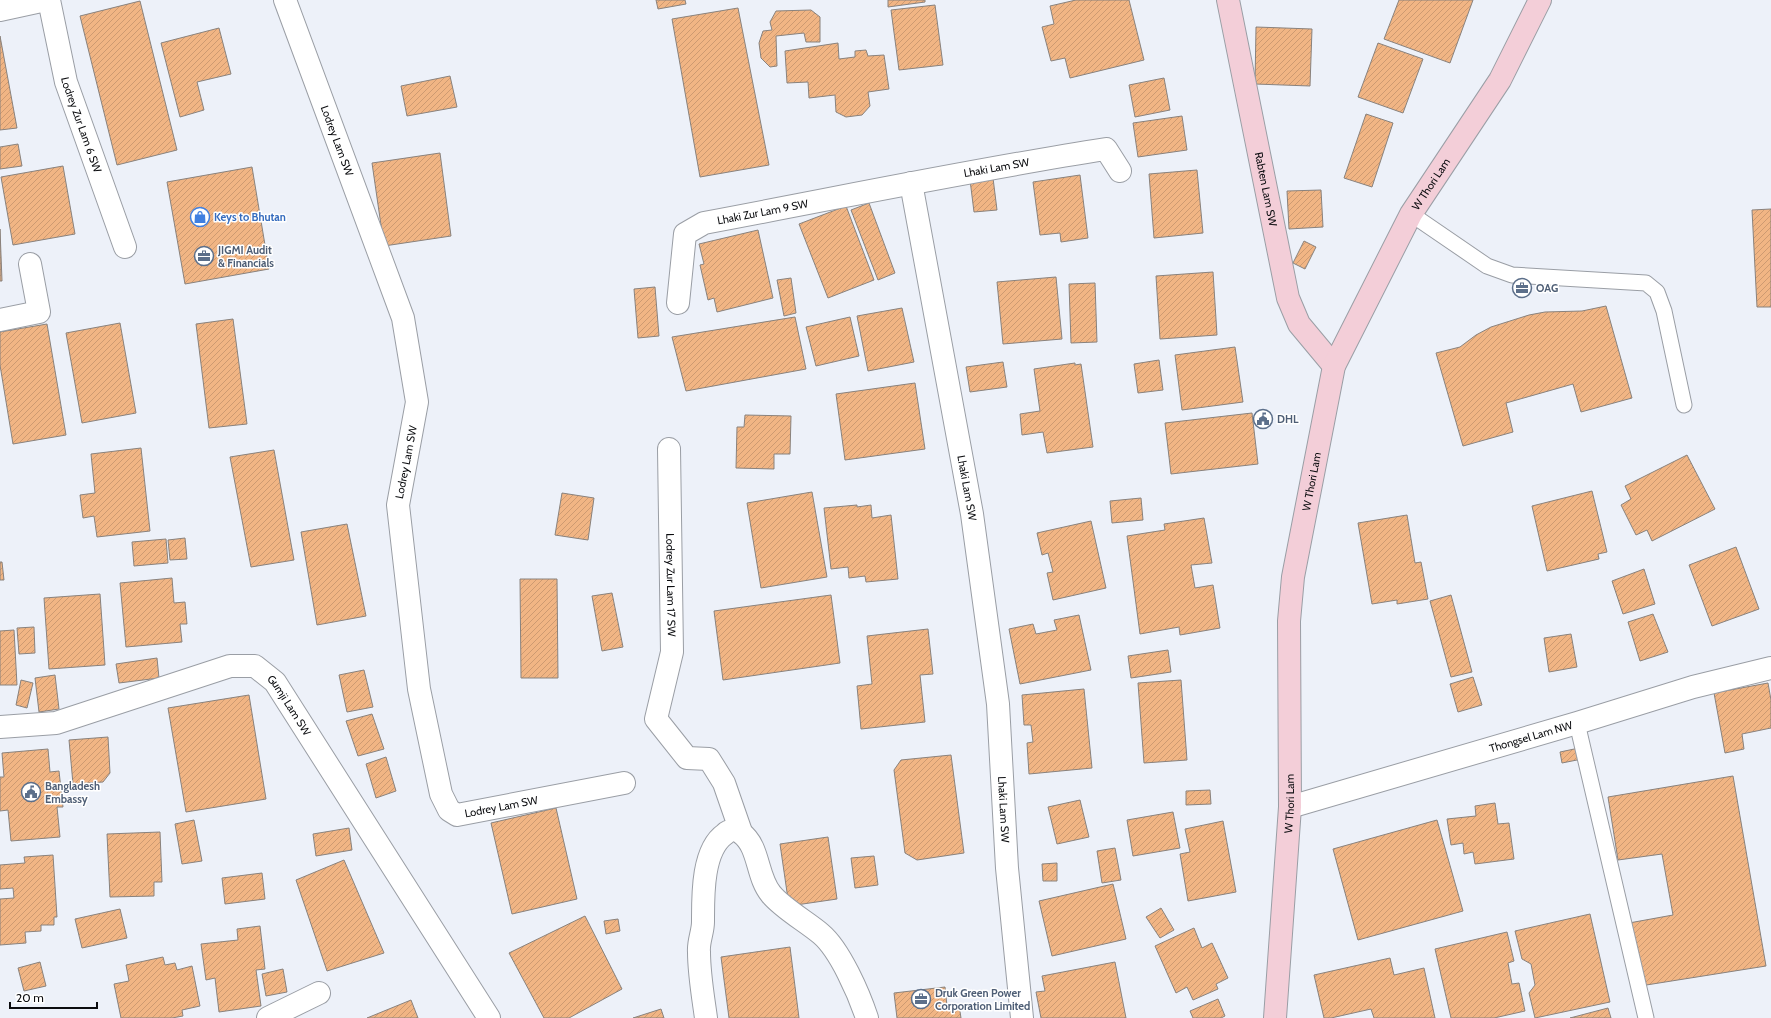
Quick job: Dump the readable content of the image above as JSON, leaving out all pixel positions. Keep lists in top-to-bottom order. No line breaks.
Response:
{"streets":{"main road":["W Thori Lam","Rabten Lam SW"],"street":["Lodrey Zur Lam 6 SW","Lodrey Lam SW","Lhaki Lam SW","Lhaki Zur Lam 9 SW","Lodrey Zur Lam 17 SW","Gumji Lam SW","Thongsel Lam NW"]},"crossings":[["Lhaki Lam SW","Lhaki Zur Lam 9 SW"],["W Thori Lam","Rabten Lam SW"],["W Thori Lam","Thongsel Lam NW"]],"places":{"shop":["Keys to Bhutan"],"office":["JIGMI Audit & Financials","OAG","Druk Green Power Corporation Limited"],"public building":["DHL","Bangladesh Embassy"]},"scale_bar":"20 m"}
